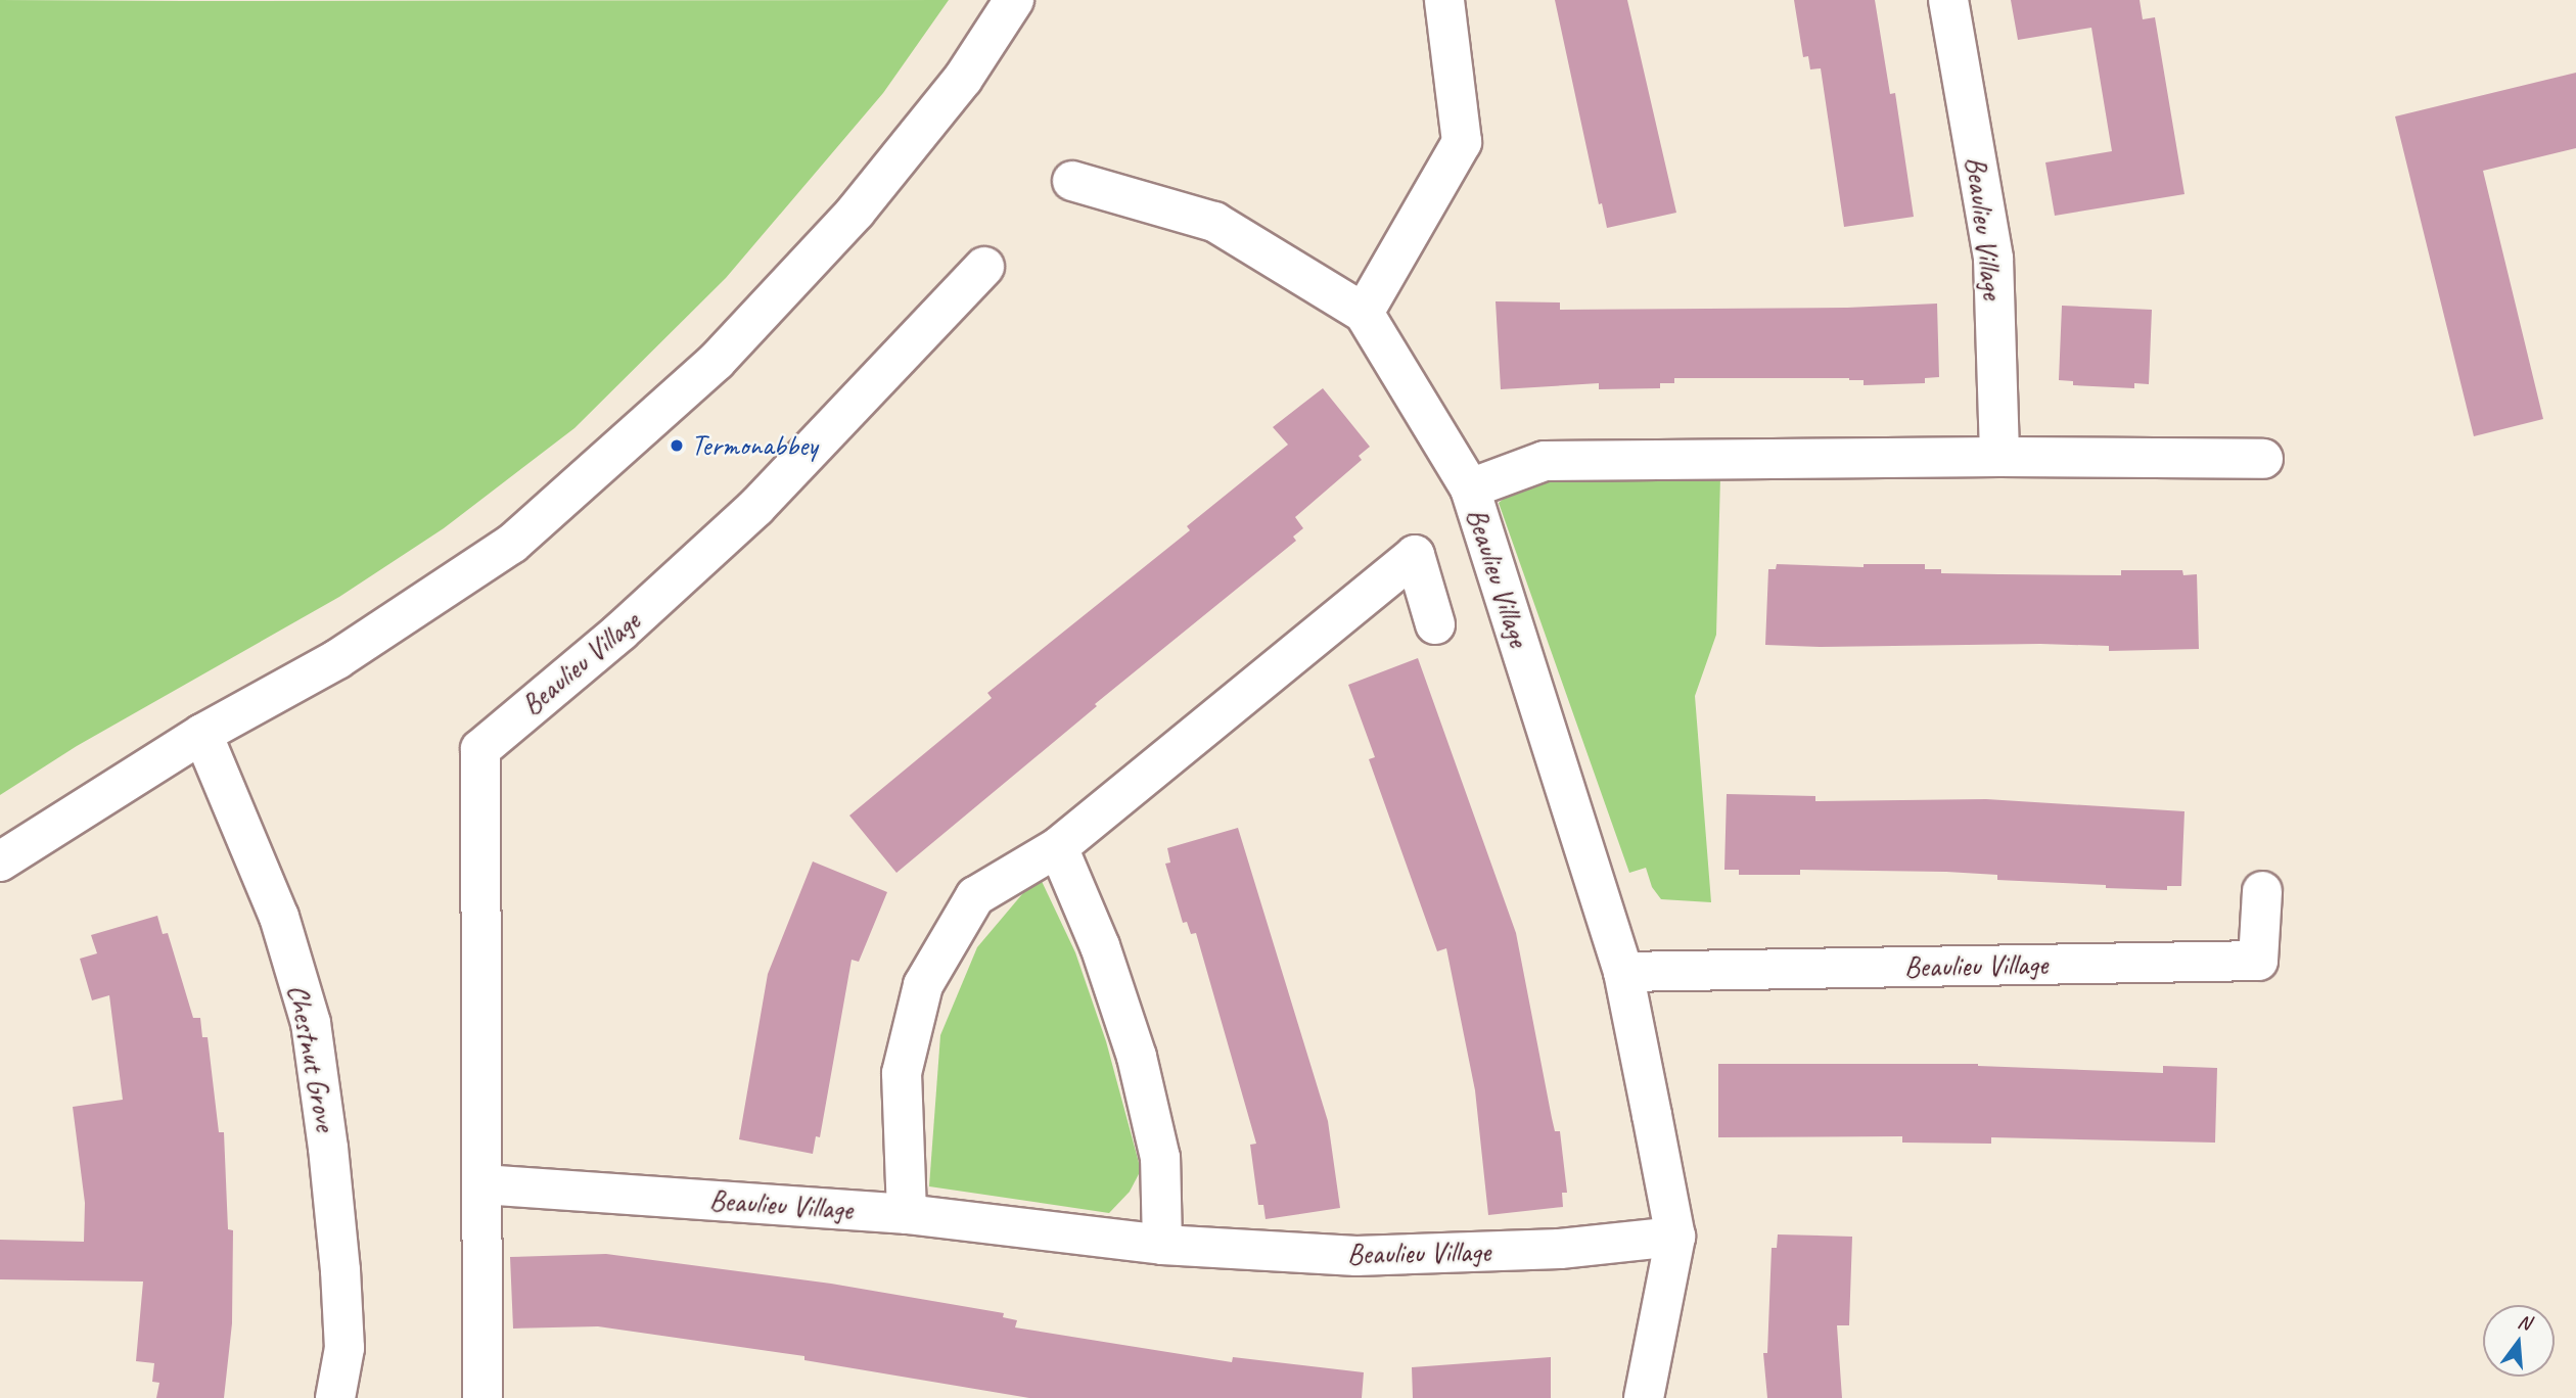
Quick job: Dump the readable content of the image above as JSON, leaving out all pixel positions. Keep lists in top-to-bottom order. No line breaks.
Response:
{"streets":{"street":["Beaulieu Village","Chestnut Grove"]},"places":["Termonabbey"],"north":"top"}
